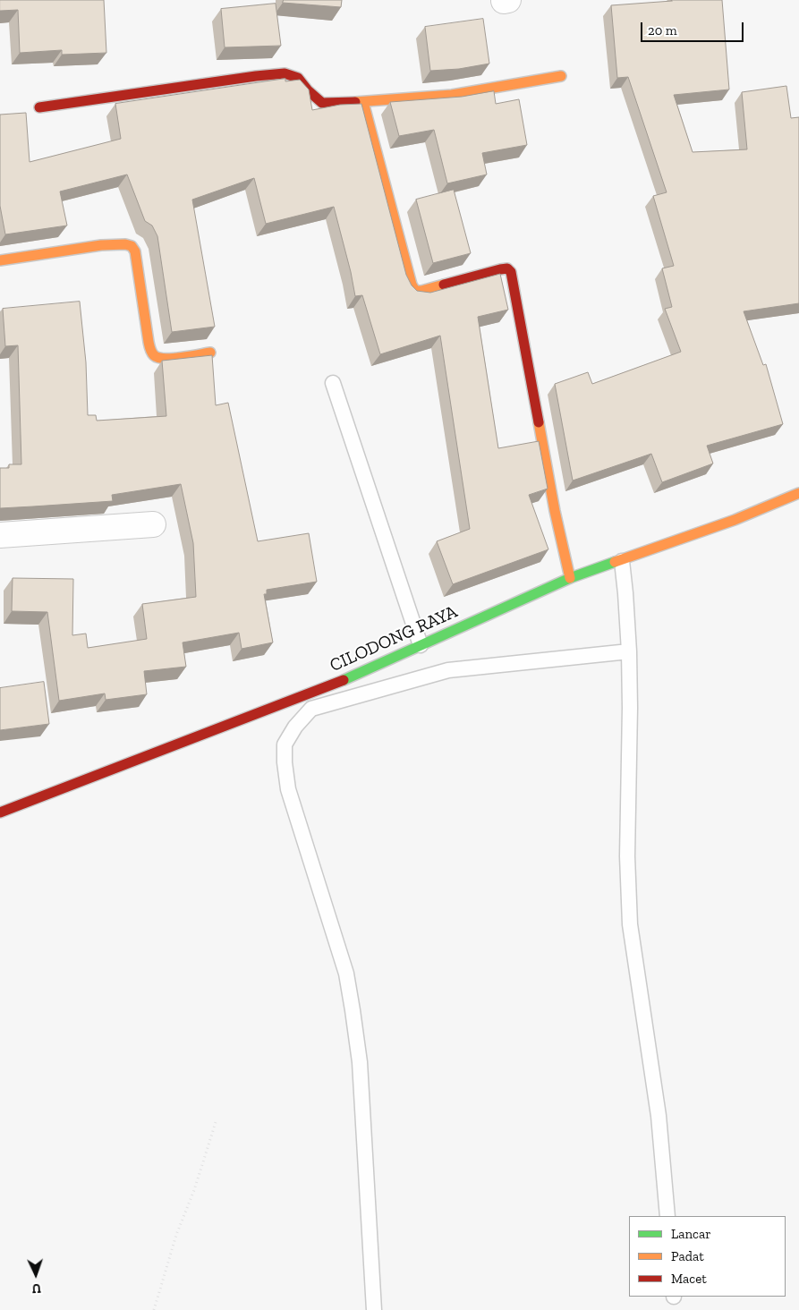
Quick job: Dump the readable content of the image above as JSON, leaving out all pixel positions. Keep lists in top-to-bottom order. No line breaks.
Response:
{"streets":{"street":["CILODONG RAYA"]},"legend":["Lancar","Padat","Macet"],"scale_bar":"20 m","north":"bottom"}
